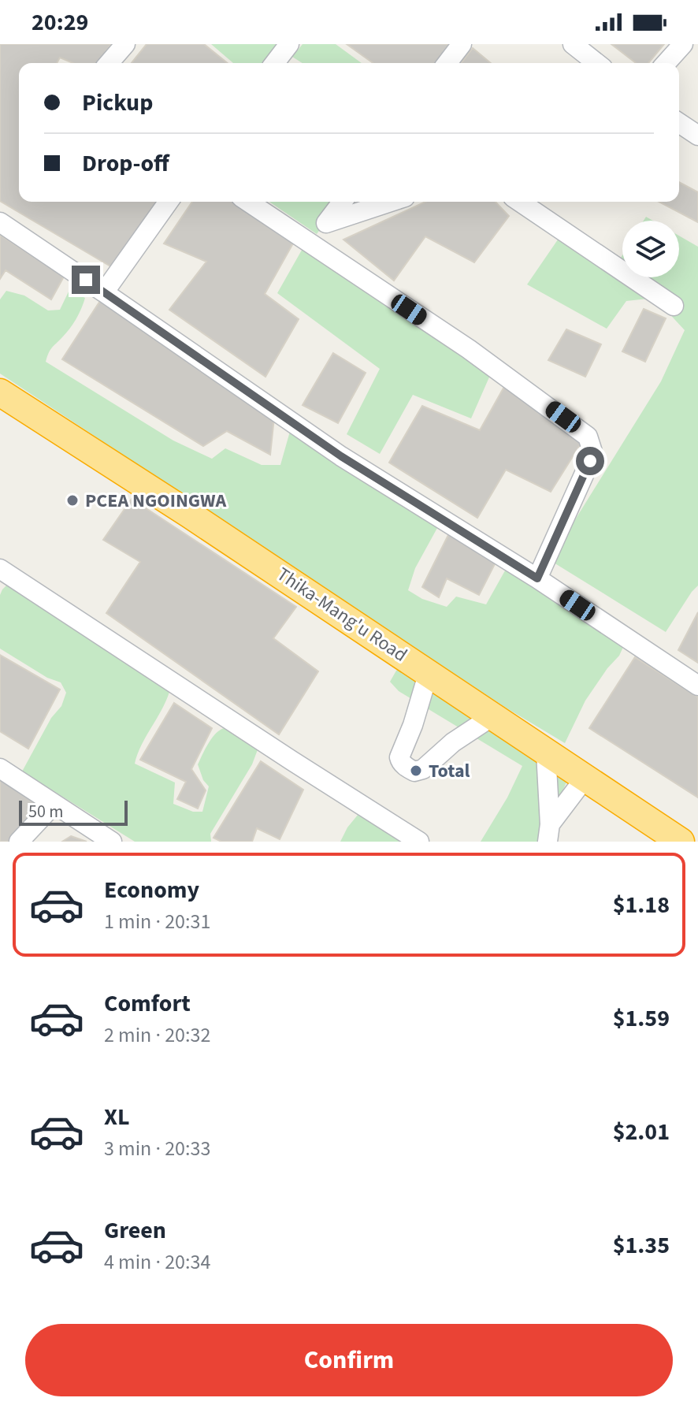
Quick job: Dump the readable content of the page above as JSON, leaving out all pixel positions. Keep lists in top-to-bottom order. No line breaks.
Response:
{"streets":{"highway":["Thika-Mang'u Road"]},"places":["PCEA NGOINGWA","Total"],"scale_bar":"50 m","page":{"status":"20:29","banner":["Pickup","Drop-off"],"scale":"50 m","list":[{"name":"Economy","note":"1 min · 20:31","value":"$1.18"},{"name":"Comfort","note":"2 min · 20:32","value":"$1.59"},{"name":"XL","note":"3 min · 20:33","value":"$2.01"},{"name":"Green","note":"4 min · 20:34","value":"$1.35"}],"buttons":"Confirm"}}
